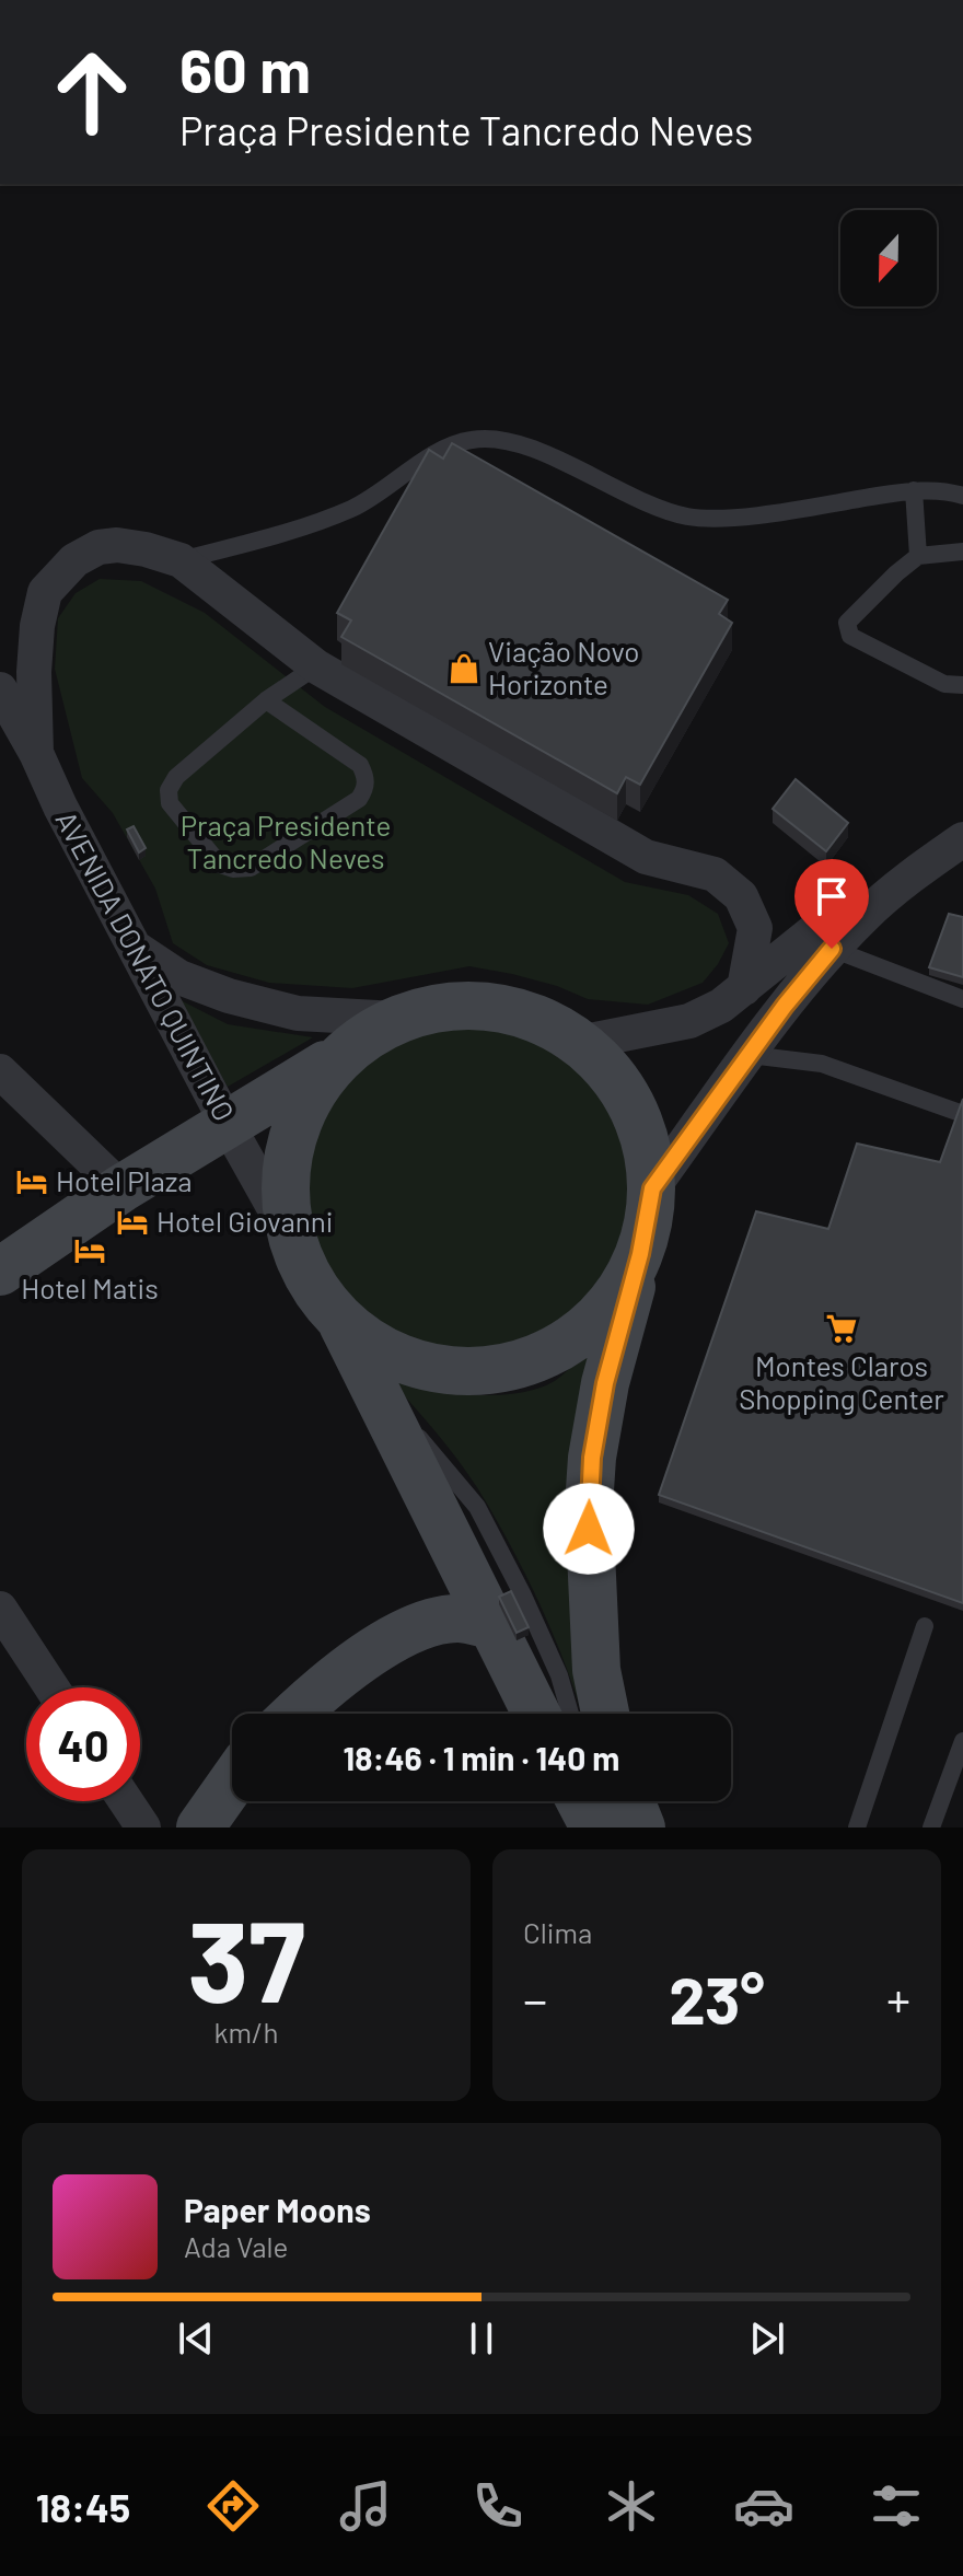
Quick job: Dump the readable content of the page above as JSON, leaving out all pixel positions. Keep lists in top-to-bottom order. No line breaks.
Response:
{"streets":{"street":["AVENIDA DONATO QUINTINO"]},"parks":["Praça Presidente Tancredo Neves"],"places":{"shop":["Viação Novo Horizonte"],"hotel":["Hotel Plaza","Hotel Giovanni","Hotel Matis"],"supermarket":["Montes Claros Shopping Center"]},"north":"bottom","page":{"turn":["60 m","Praça Presidente Tancredo Neves"],"limit":"40","trip":"18:46 · 1 min · 140 m","tile":[["37","km/h"],"Clima"],"heat":["−","23°","+"],"song":["Paper Moons","Ada Vale"],"tabs":"18:45"}}
